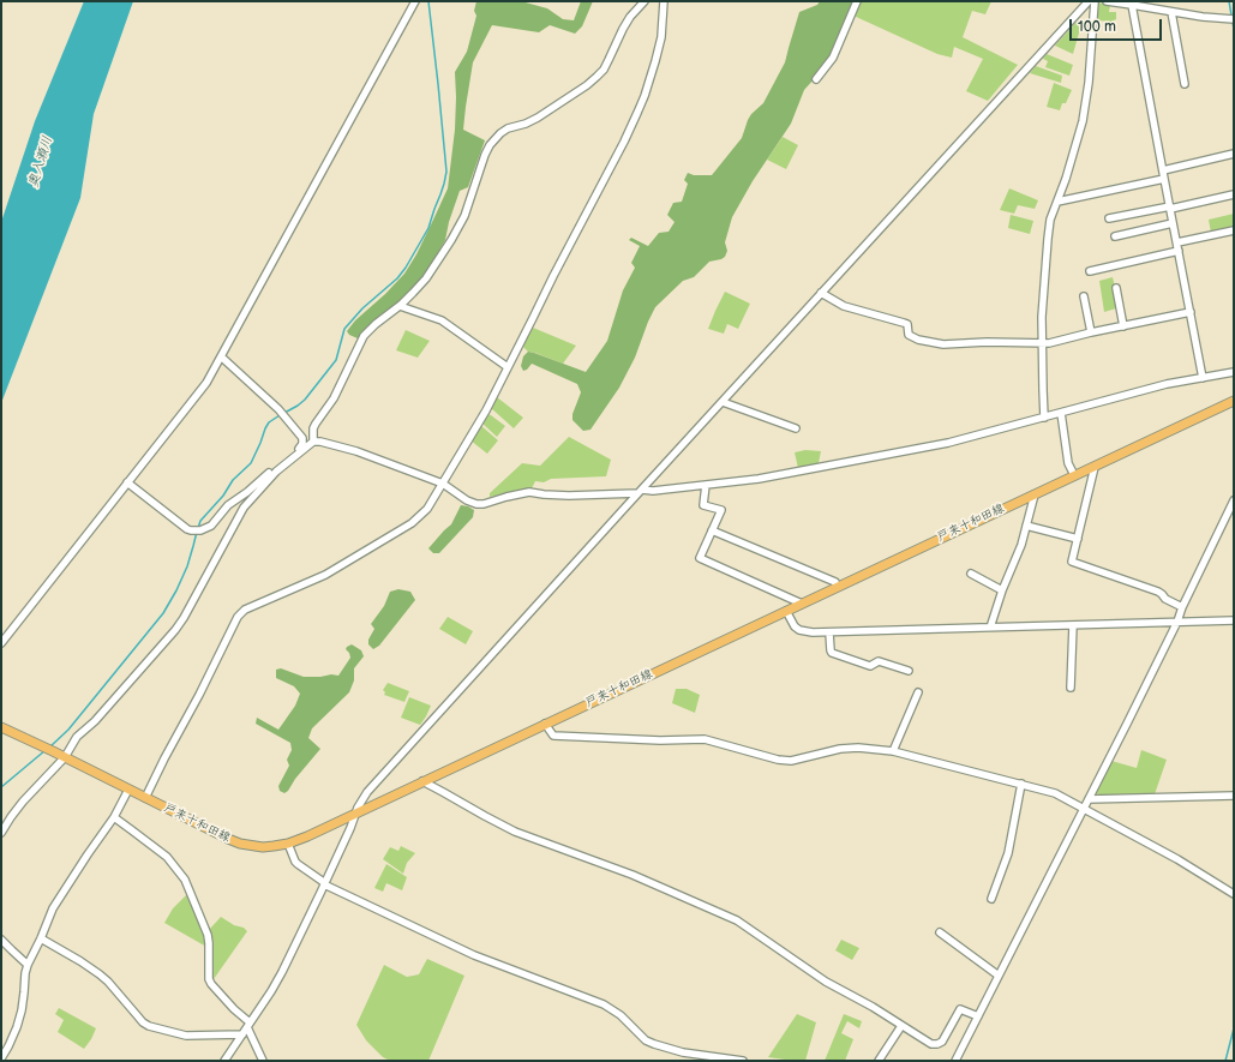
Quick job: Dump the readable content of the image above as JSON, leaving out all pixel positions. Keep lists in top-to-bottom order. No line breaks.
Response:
{"streets":{"main road":["戸来十和田線"]},"water":["奥入瀬川"],"scale_bar":"100 m"}
